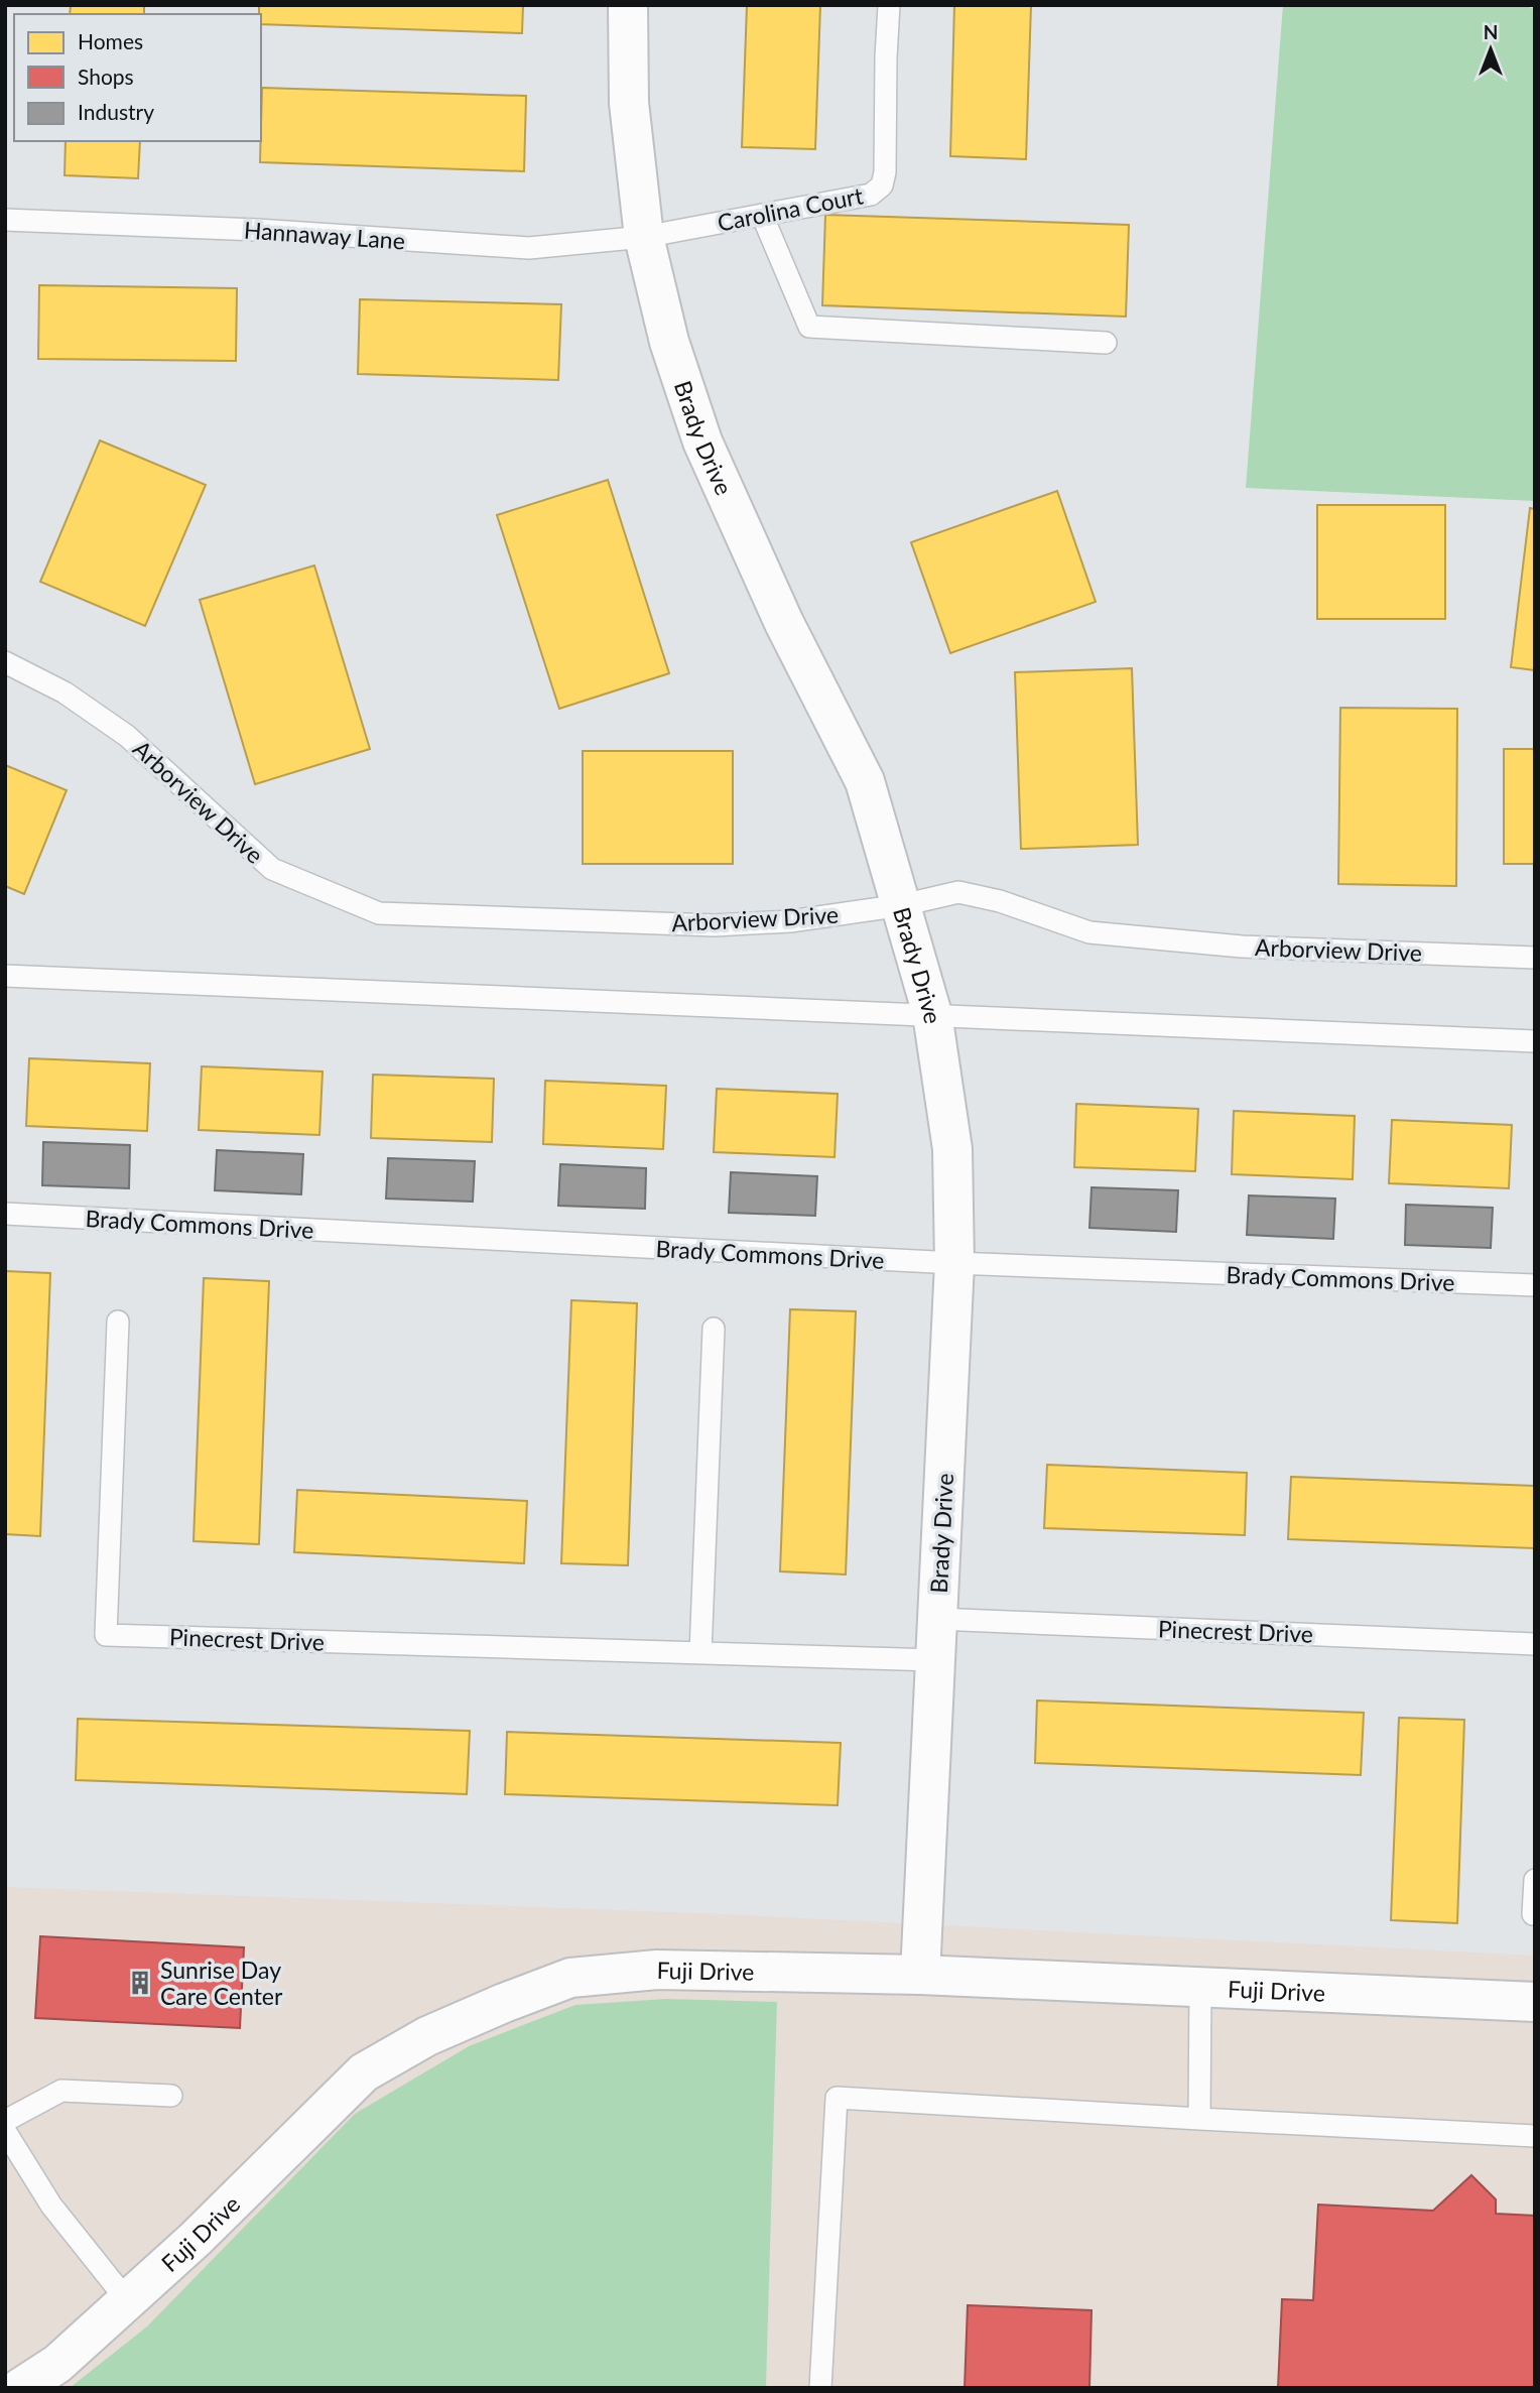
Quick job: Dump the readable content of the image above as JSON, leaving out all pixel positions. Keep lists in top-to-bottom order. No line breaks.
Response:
{"streets":{"street":["Brady Drive","Fuji Drive"],"lane":["Carolina Court","Hannaway Lane","Arborview Drive","Brady Commons Drive","Pinecrest Drive"]},"crossings":[["Carolina Court","Hannaway Lane"],["Carolina Court","Brady Drive"],["Hannaway Lane","Brady Drive"],["Brady Drive","Arborview Drive"],["Brady Drive","Brady Commons Drive"],["Brady Drive","Pinecrest Drive"],["Brady Drive","Fuji Drive"]],"places":{"building":["Sunrise Day Care Center"]},"legend":["Homes","Shops","Industry"],"north":"top"}
